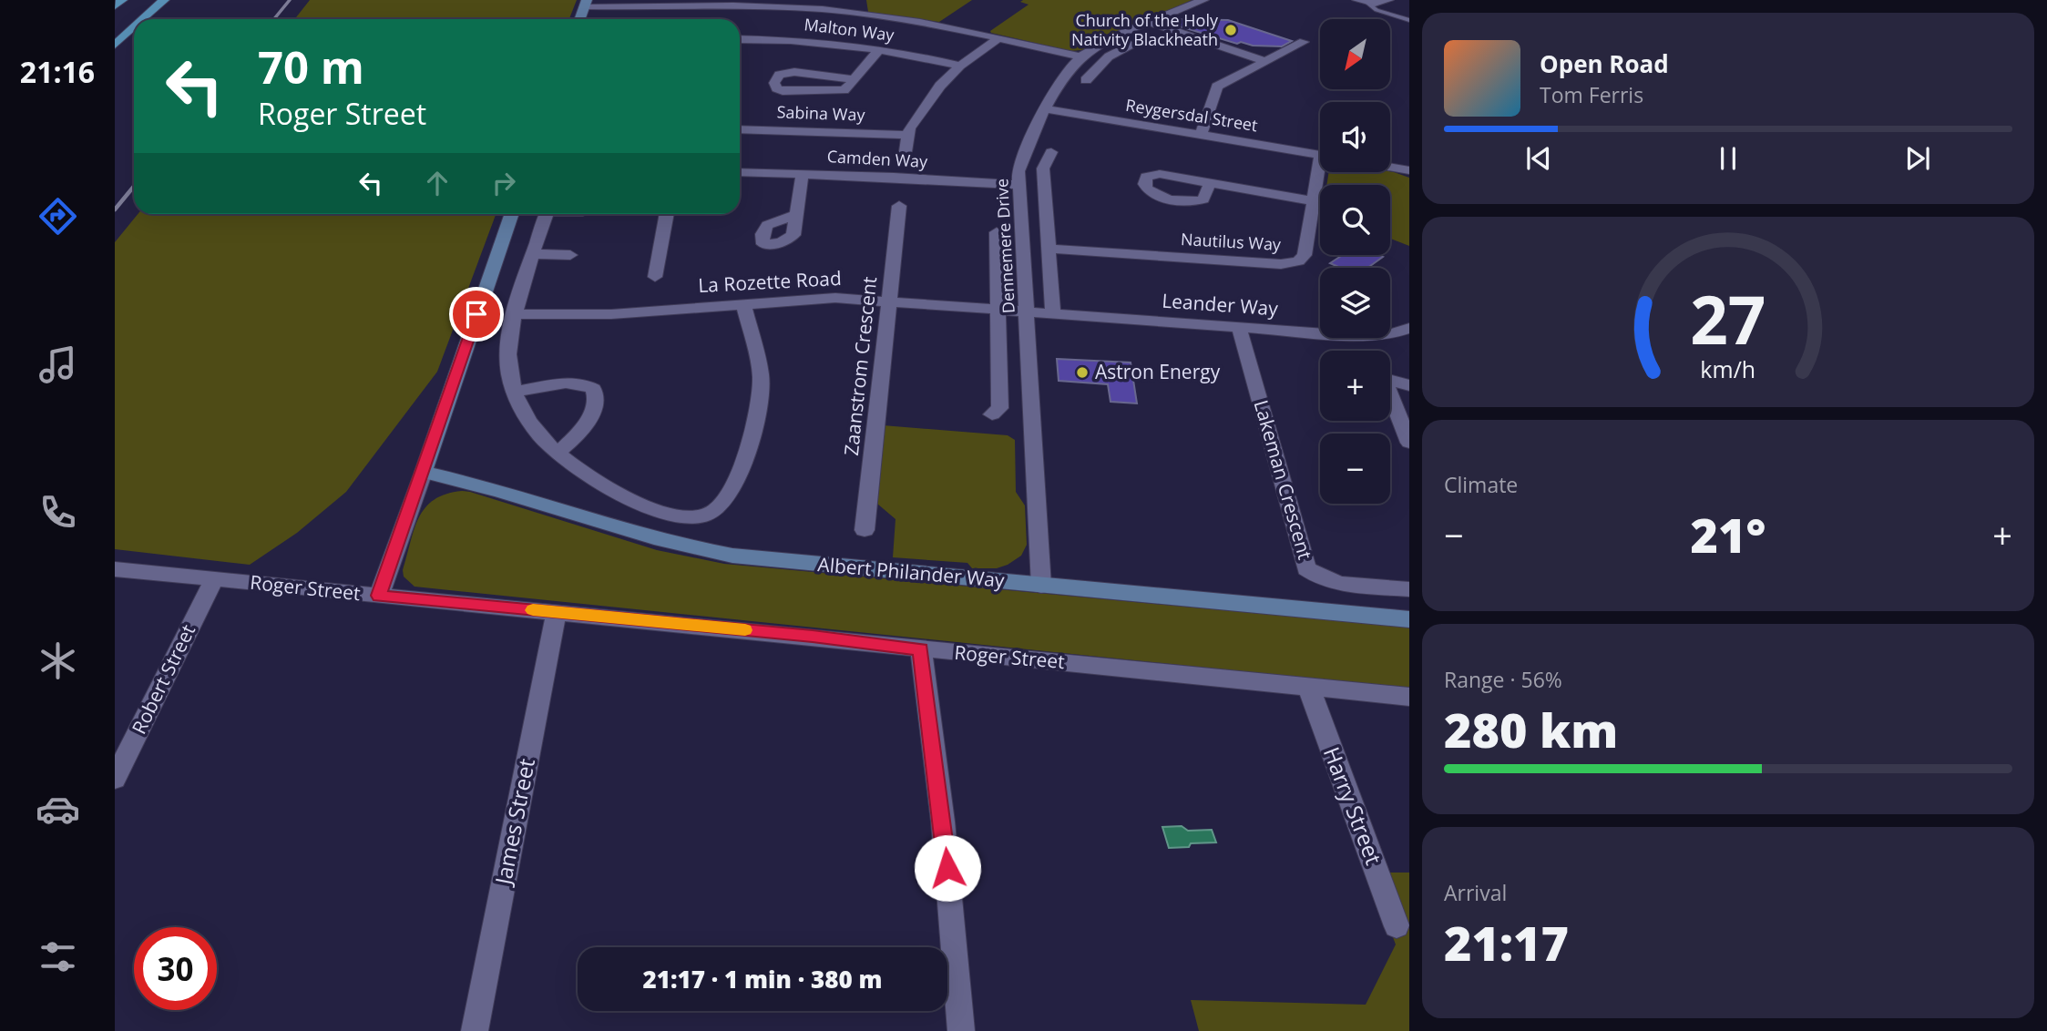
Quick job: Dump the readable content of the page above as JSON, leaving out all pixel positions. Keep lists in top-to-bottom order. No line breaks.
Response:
{"streets":{"street":["Malton Way","Sabina Way","Reygersdal Street","Camden Way","Nautilus Way","Dennemere Drive","La Rozette Road","Leander Way","Zaanstrom Crescent","Lakeman Crescent","Albert Philander Way","Roger Street","Robert Street","Harry Street","James Street"]},"crossings":[["Reygersdal Street","Dennemere Drive"],["Camden Way","Dennemere Drive"],["Dennemere Drive","La Rozette Road"],["Dennemere Drive","Leander Way"],["Dennemere Drive","Albert Philander Way"],["La Rozette Road","Leander Way"],["La Rozette Road","Zaanstrom Crescent"],["Leander Way","Lakeman Crescent"],["Roger Street","Robert Street"],["Roger Street","Harry Street"],["Roger Street","James Street"]],"places":["Church of the Holy Nativity Blackheath","Astron Energy"],"north":"bottom left","page":{"tabs":"21:16","map_buttons":["+","−"],"turn":["70 m","Roger Street"],"song":["Open Road","Tom Ferris"],"tile":["Climate",["Range · 56%","280 km"],["Arrival","21:17"]],"heat":["−","21°","+"],"limit":"30","trip":"21:17 · 1 min · 380 m","gauge":["27","km/h"]}}
